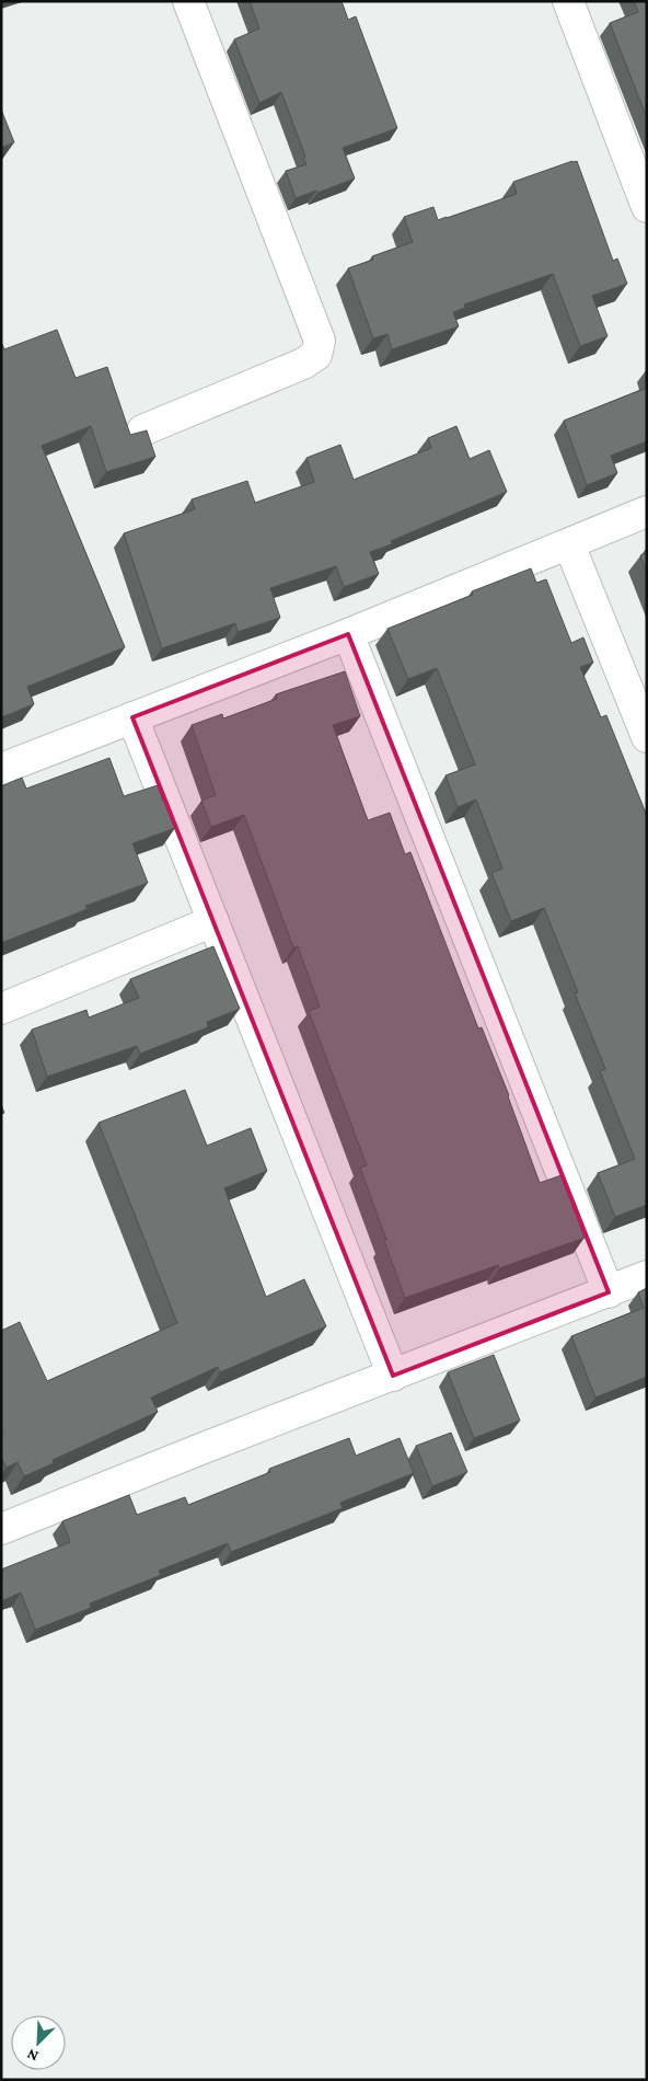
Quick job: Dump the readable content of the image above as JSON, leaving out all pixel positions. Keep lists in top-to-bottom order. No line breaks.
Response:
{"north":"bottom left"}
